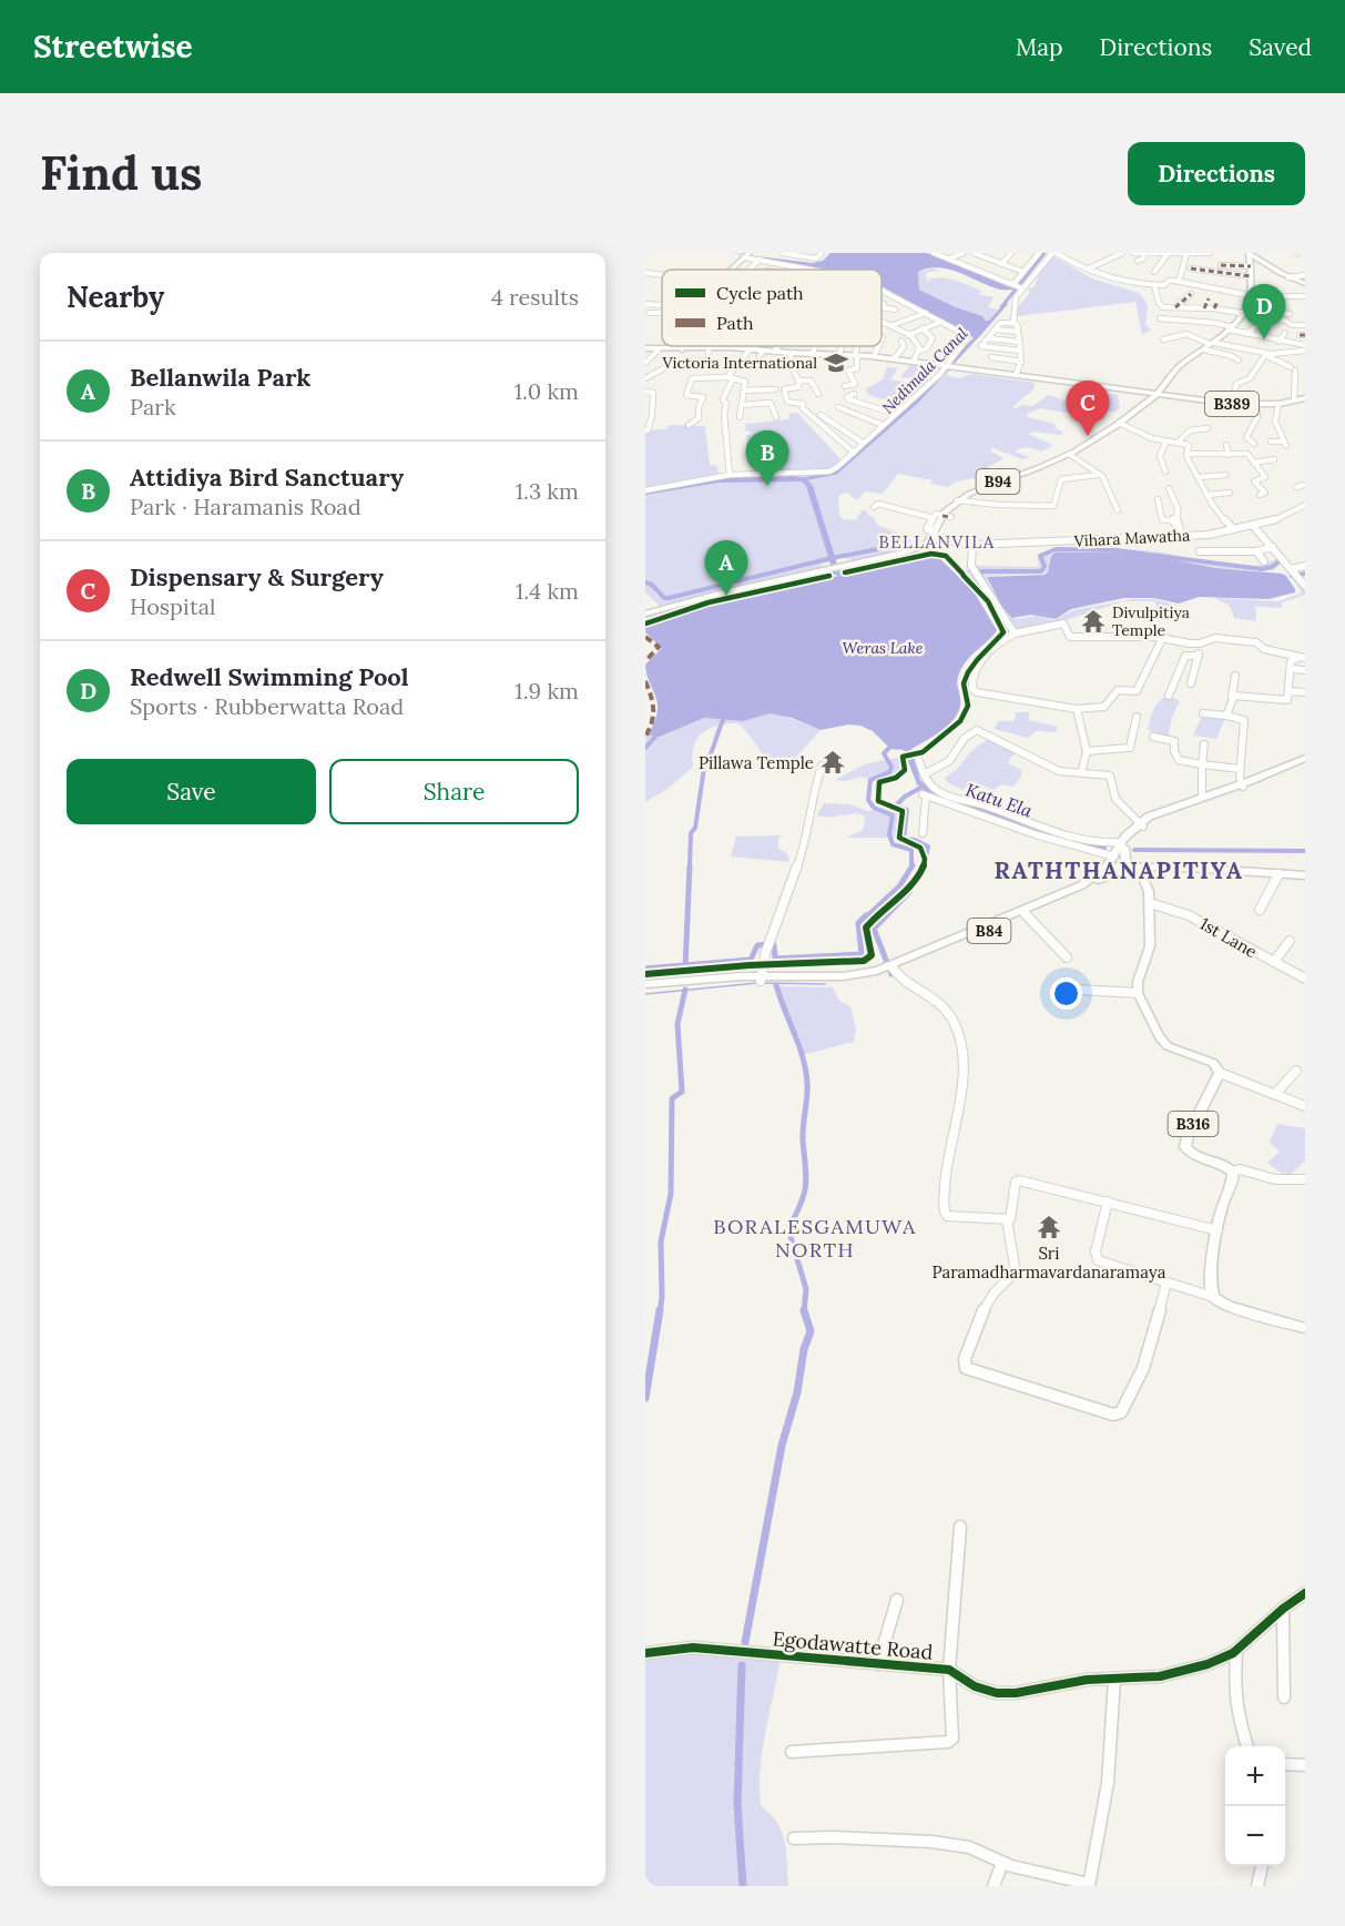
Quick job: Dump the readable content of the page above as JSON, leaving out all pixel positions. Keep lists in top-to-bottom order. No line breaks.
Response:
{"streets":{"main road":["B389","B94","B84","B316"],"street":["Vihara Mawatha","1st Lane","Egodawatte Road"]},"crossings":[["B389","B94"],["B94","Vihara Mawatha"]],"districts":["BELLANVILA","RATHTHANAPITIYA","BORALESGAMUWA NORTH"],"water":["Nedimala Canal","Weras Lake","Katu Ela"],"places":{"school or university":["Victoria International"],"temple":["Divulpitiya Temple","Pillawa Temple","Sri Paramadharmavardanaramaya"]},"legend":["Cycle path","Path"],"page":{"header":"Streetwise","nav":["Map","Directions","Saved"],"buttons":["Directions",["Save","Share"]],"title":"Find us","heading":["Nearby","4 results"],"pins":["D","C","B","A"],"list":[{"mark":"A","name":"Bellanwila Park","note":"Park","value":"1.0 km"},{"mark":"B","name":"Attidiya Bird Sanctuary","note":"Park · Haramanis Road","value":"1.3 km"},{"mark":"C","name":"Dispensary & Surgery","note":"Hospital","value":"1.4 km"},{"mark":"D","name":"Redwell Swimming Pool","note":"Sports · Rubberwatta Road","value":"1.9 km"}],"map_buttons":["+","−"]}}
